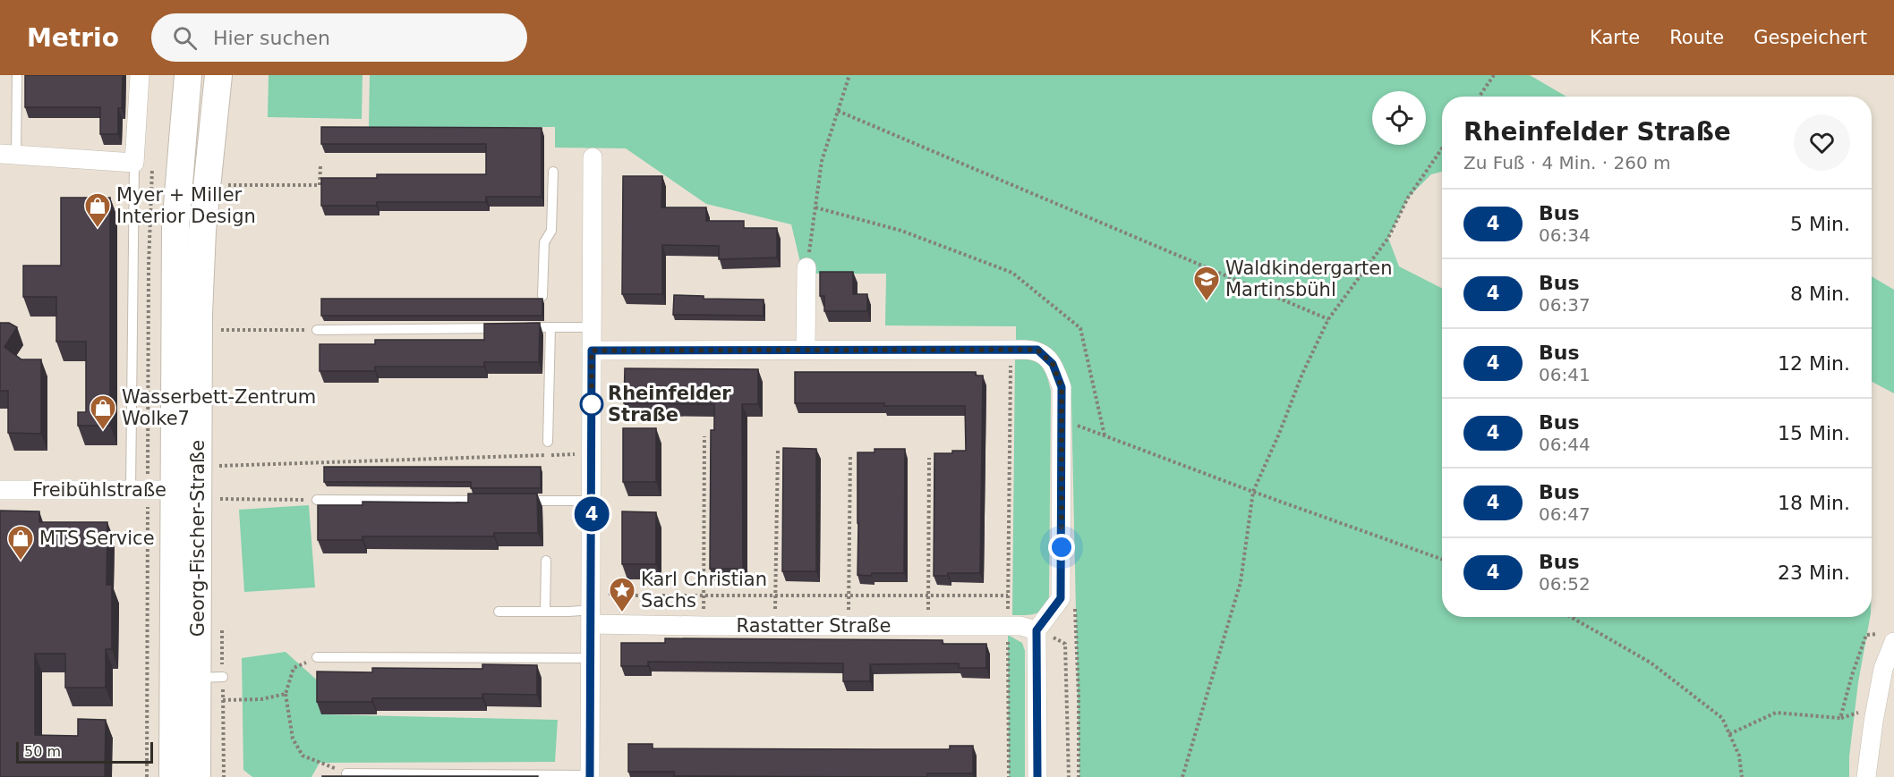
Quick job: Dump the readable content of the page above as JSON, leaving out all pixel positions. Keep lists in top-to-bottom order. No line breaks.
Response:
{"streets":{"main road":["Georg-Fischer-Straße"],"street":["Freibühlstraße","Rastatter Straße"]},"crossings":[["Freibühlstraße","Georg-Fischer-Straße"]],"places":{"shop":["Myer + Miller Interior Design","Wasserbett-Zentrum Wolke7","MTS Service"],"school or university":["Waldkindergarten Martinsbühl"],"other":["Rheinfelder Straße"],"place":["Karl Christian Sachs"]},"lines":["bus line 4"],"scale_bar":"50 m","page":{"header":"Metrio","search":"Hier suchen","nav":["Karte","Route","Gespeichert"],"on_map":"4","heading":["Rheinfelder Straße","Zu Fuß · 4 Min. · 260 m"],"list":[{"mark":"4","name":"Bus","note":"06:34","value":"5 Min."},{"mark":"4","name":"Bus","note":"06:37","value":"8 Min."},{"mark":"4","name":"Bus","note":"06:41","value":"12 Min."},{"mark":"4","name":"Bus","note":"06:44","value":"15 Min."},{"mark":"4","name":"Bus","note":"06:47","value":"18 Min."},{"mark":"4","name":"Bus","note":"06:52","value":"23 Min."}],"scale":"50 m"}}
